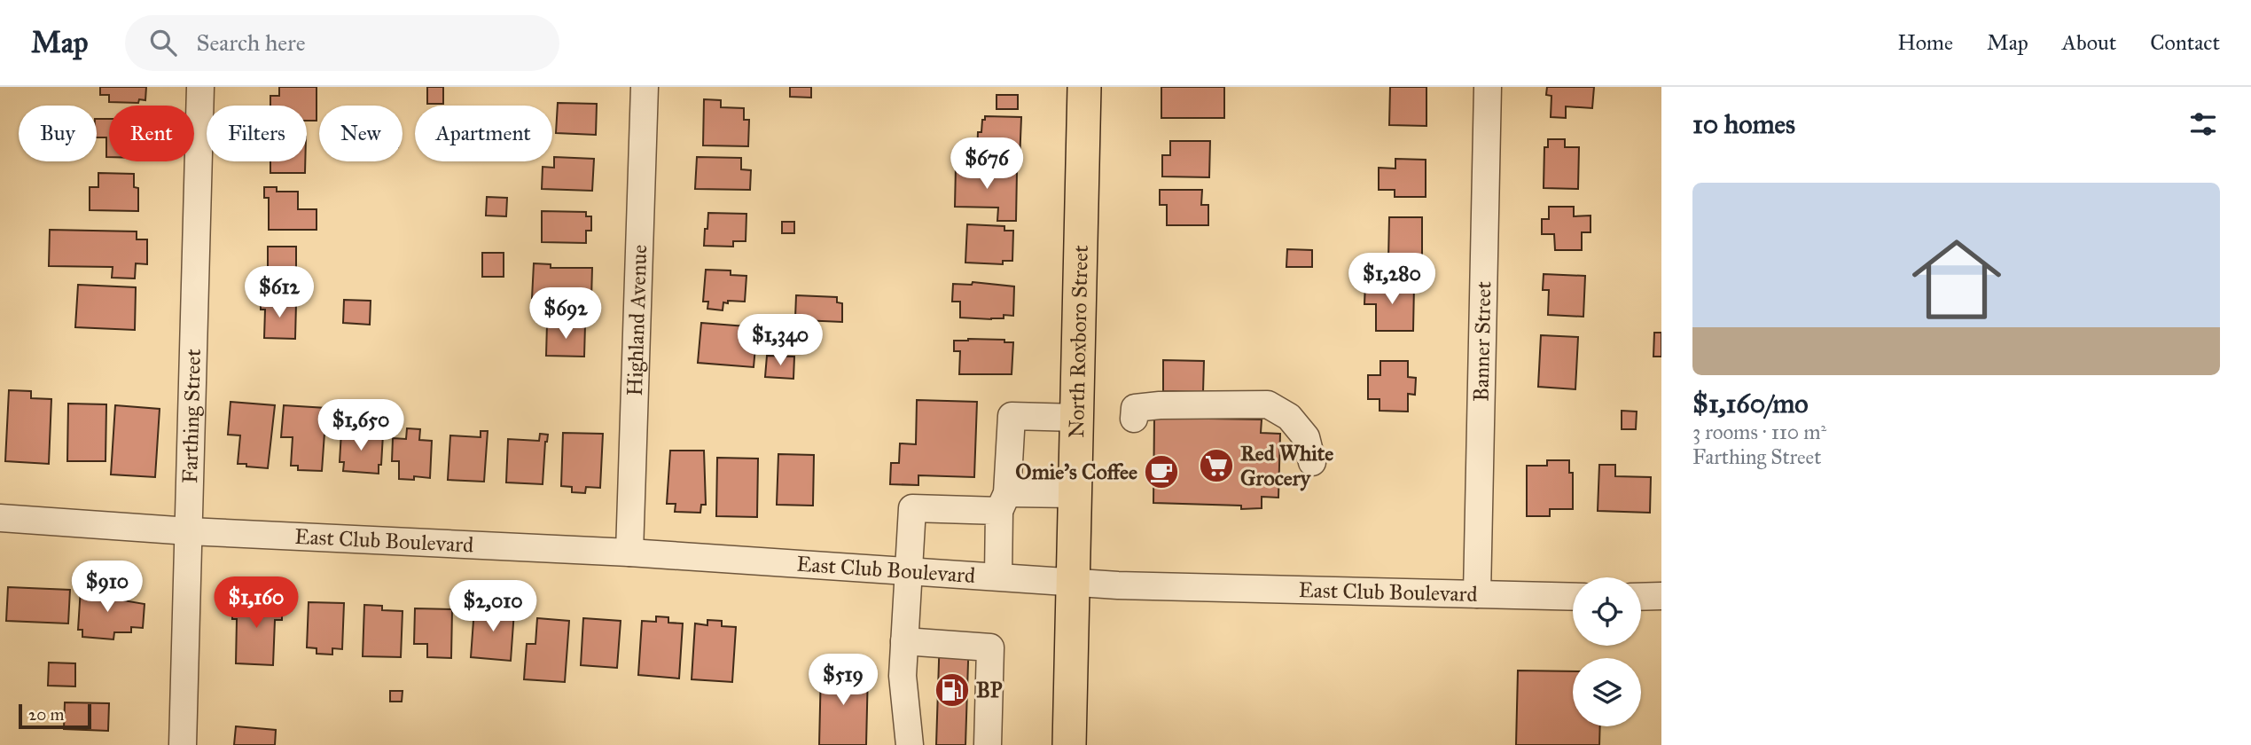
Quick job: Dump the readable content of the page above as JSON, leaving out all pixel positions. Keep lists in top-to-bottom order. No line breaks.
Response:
{"streets":{"main road":["North Roxboro Street"],"street":["Highland Avenue","Banner Street","Farthing Street","East Club Boulevard"]},"crossings":[["Highland Avenue","East Club Boulevard"],["Banner Street","East Club Boulevard"],["North Roxboro Street","East Club Boulevard"],["Farthing Street","East Club Boulevard"]],"places":{"supermarket":["Red White Grocery"],"cafe":["Omie’s Coffee"],"fuel station":["BP"]},"scale_bar":"20 m","page":{"header":"Map","search":"Search here","nav":["Home","Map","About","Contact"],"heading":"10 homes","chip":["Buy","Rent","Filters","New","Apartment"],"price":["$676","$1,280","$612","$692","$1,340","$1,650","$910","$1,160","$2,010","$519"],"list":[{"name":"$1,160/mo","note":"3 rooms · 110 m² · Farthing Street"}],"scale":"20 m"}}
